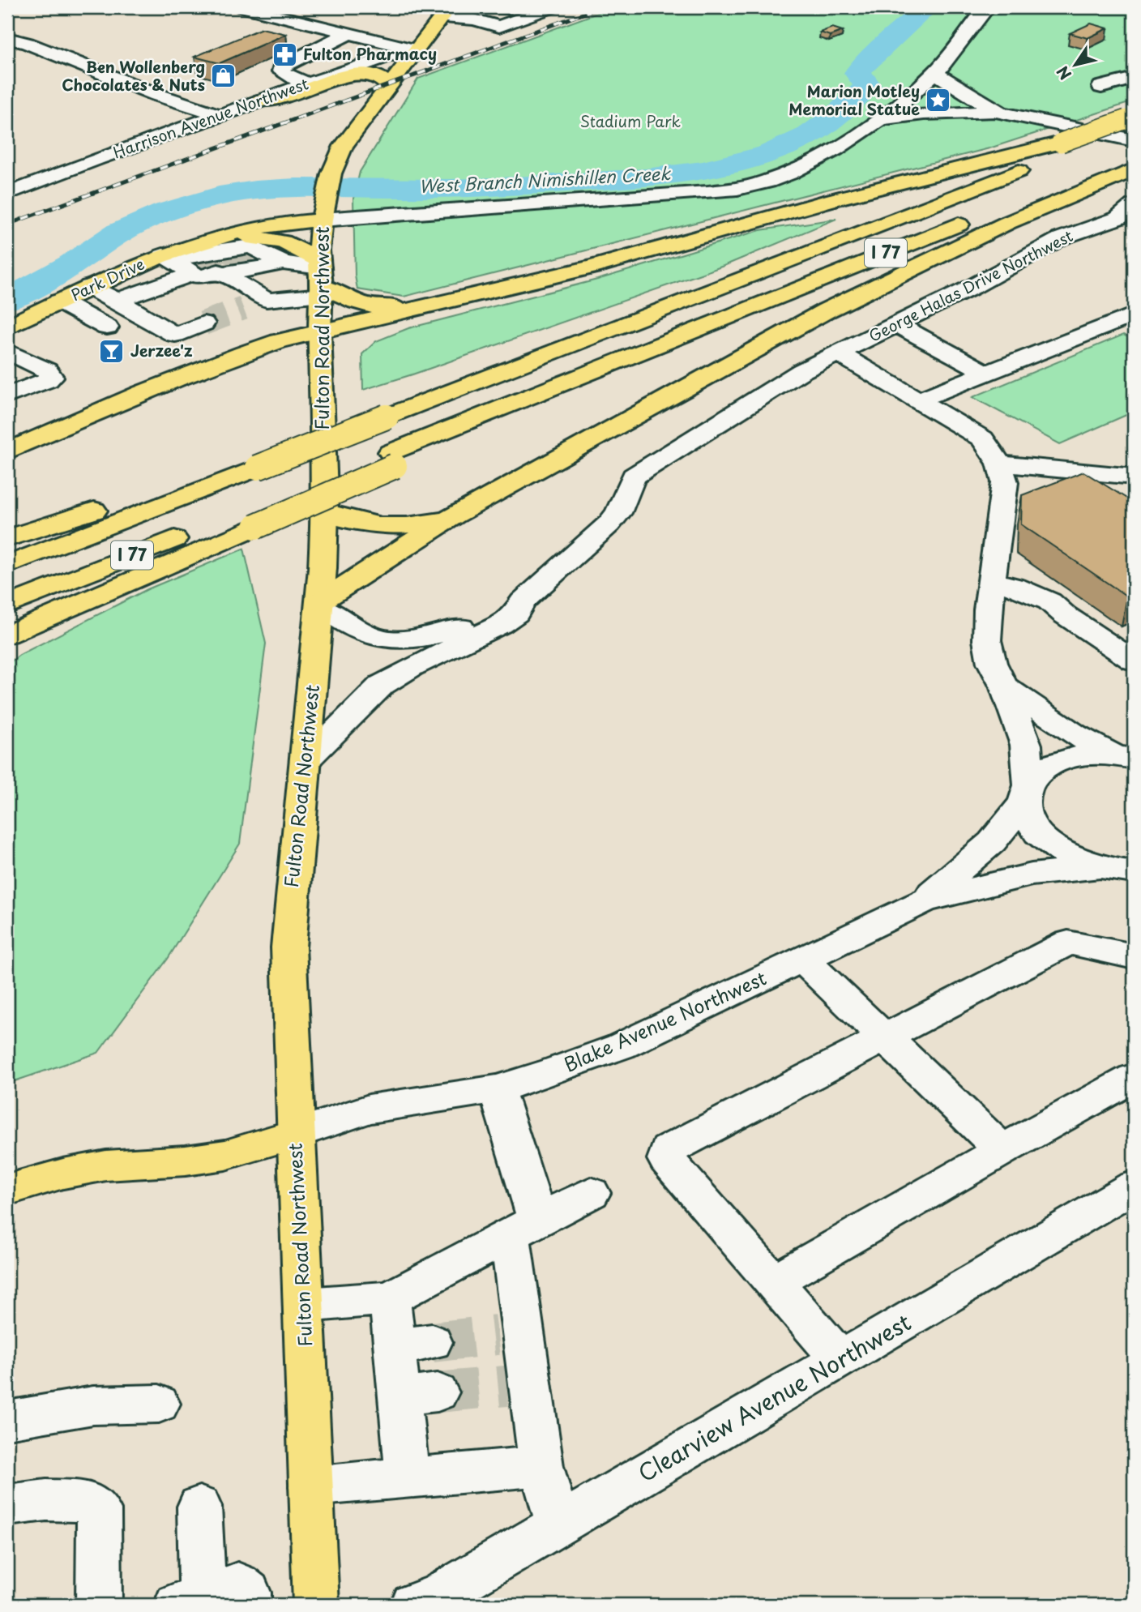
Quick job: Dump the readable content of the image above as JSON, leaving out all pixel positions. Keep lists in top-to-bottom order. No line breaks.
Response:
{"streets":{"main road":["I 77","Park Drive","Fulton Road Northwest"],"street":["Harrison Avenue Northwest","George Halas Drive Northwest","Blake Avenue Northwest","Clearview Avenue Northwest"]},"crossings":[["Harrison Avenue Northwest","Fulton Road Northwest"],["Park Drive","Fulton Road Northwest"],["George Halas Drive Northwest","Fulton Road Northwest"],["George Halas Drive Northwest","Blake Avenue Northwest"],["Fulton Road Northwest","Blake Avenue Northwest"]],"water":["West Branch Nimishillen Creek"],"parks":["Stadium Park"],"places":{"pharmacy":["Fulton Pharmacy"],"shop":["Ben Wollenberg Chocolates & Nuts"],"place":["Marion Motley Memorial Statue"],"bar":["Jerzee'z"]},"north":"bottom left"}
